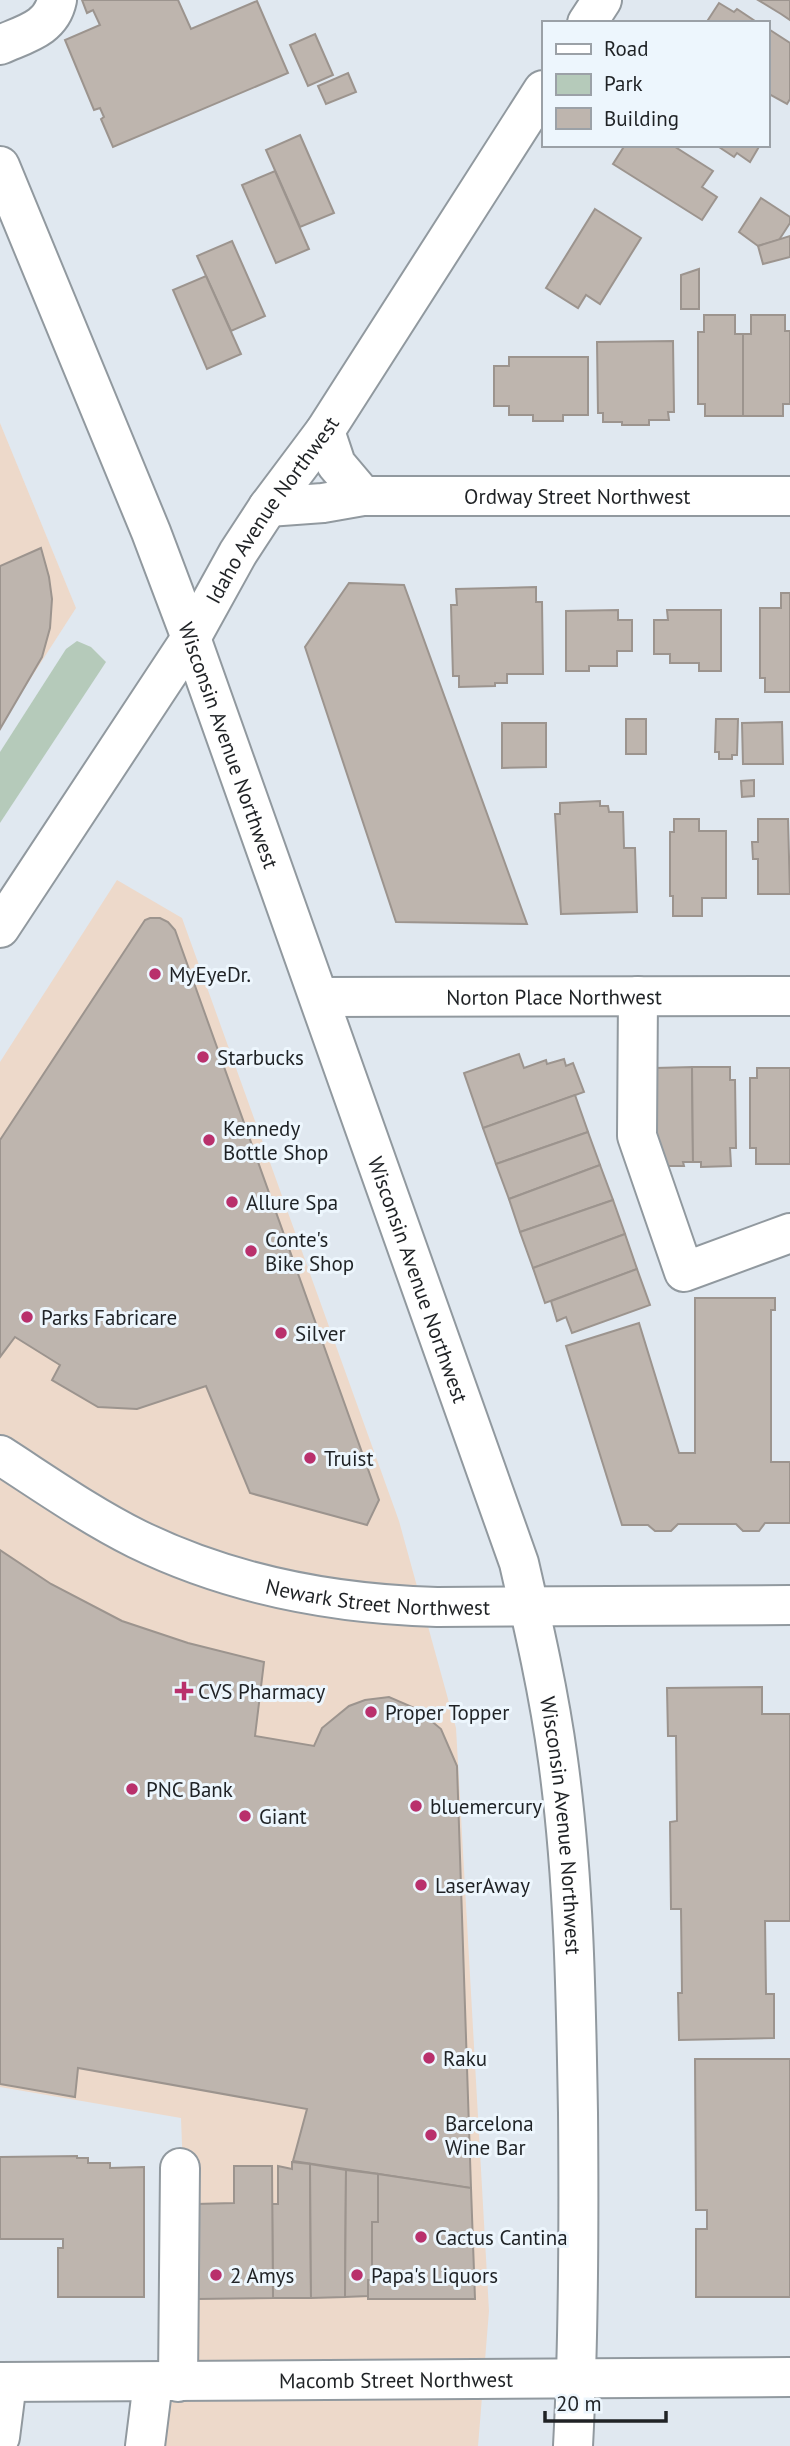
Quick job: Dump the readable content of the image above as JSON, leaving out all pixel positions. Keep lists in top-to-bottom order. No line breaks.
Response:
{"streets":{"street":["Ordway Street Northwest","Idaho Avenue Northwest","Wisconsin Avenue Northwest","Norton Place Northwest","Newark Street Northwest","Macomb Street Northwest"]},"crossings":[["Ordway Street Northwest","Idaho Avenue Northwest"],["Idaho Avenue Northwest","Wisconsin Avenue Northwest"],["Wisconsin Avenue Northwest","Norton Place Northwest"],["Wisconsin Avenue Northwest","Newark Street Northwest"],["Wisconsin Avenue Northwest","Macomb Street Northwest"]],"places":{"other":["MyEyeDr.","Starbucks","Kennedy Bottle Shop","Allure Spa","Conte's Bike Shop","Parks Fabricare","Silver","Truist","Proper Topper","PNC Bank","bluemercury","Giant","LaserAway","Raku","Barcelona Wine Bar","Cactus Cantina","2 Amys","Papa's Liquors"],"health":["CVS Pharmacy"]},"legend":["Road","Park","Building"],"scale_bar":"20 m"}
